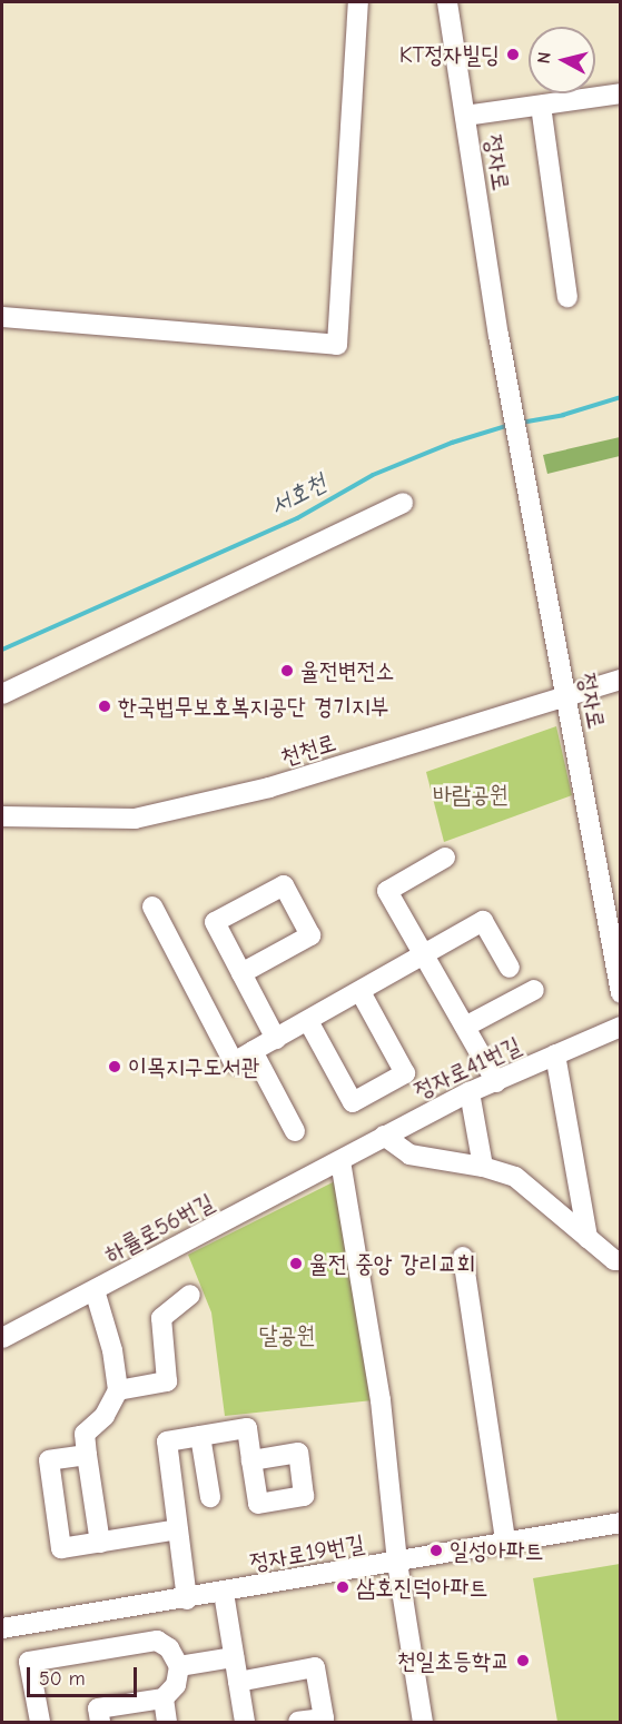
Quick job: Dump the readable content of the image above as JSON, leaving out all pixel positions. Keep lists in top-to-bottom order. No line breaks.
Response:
{"streets":{"street":["정자로","천천로","정자로41번길","하률로56번길","정자로19번길"]},"crossings":[["정자로","천천로"],["정자로41번길","하률로56번길"]],"water":["서호천"],"parks":["바람공원","달공원"],"places":["KT정자빌딩","율전변전소","한국법무보호복지공단 경기지부","이목지구도서관","율전 중앙 강리교회","일성아파트","삼호진덕아파트","천일초등학교"],"scale_bar":"50 m","north":"left"}
